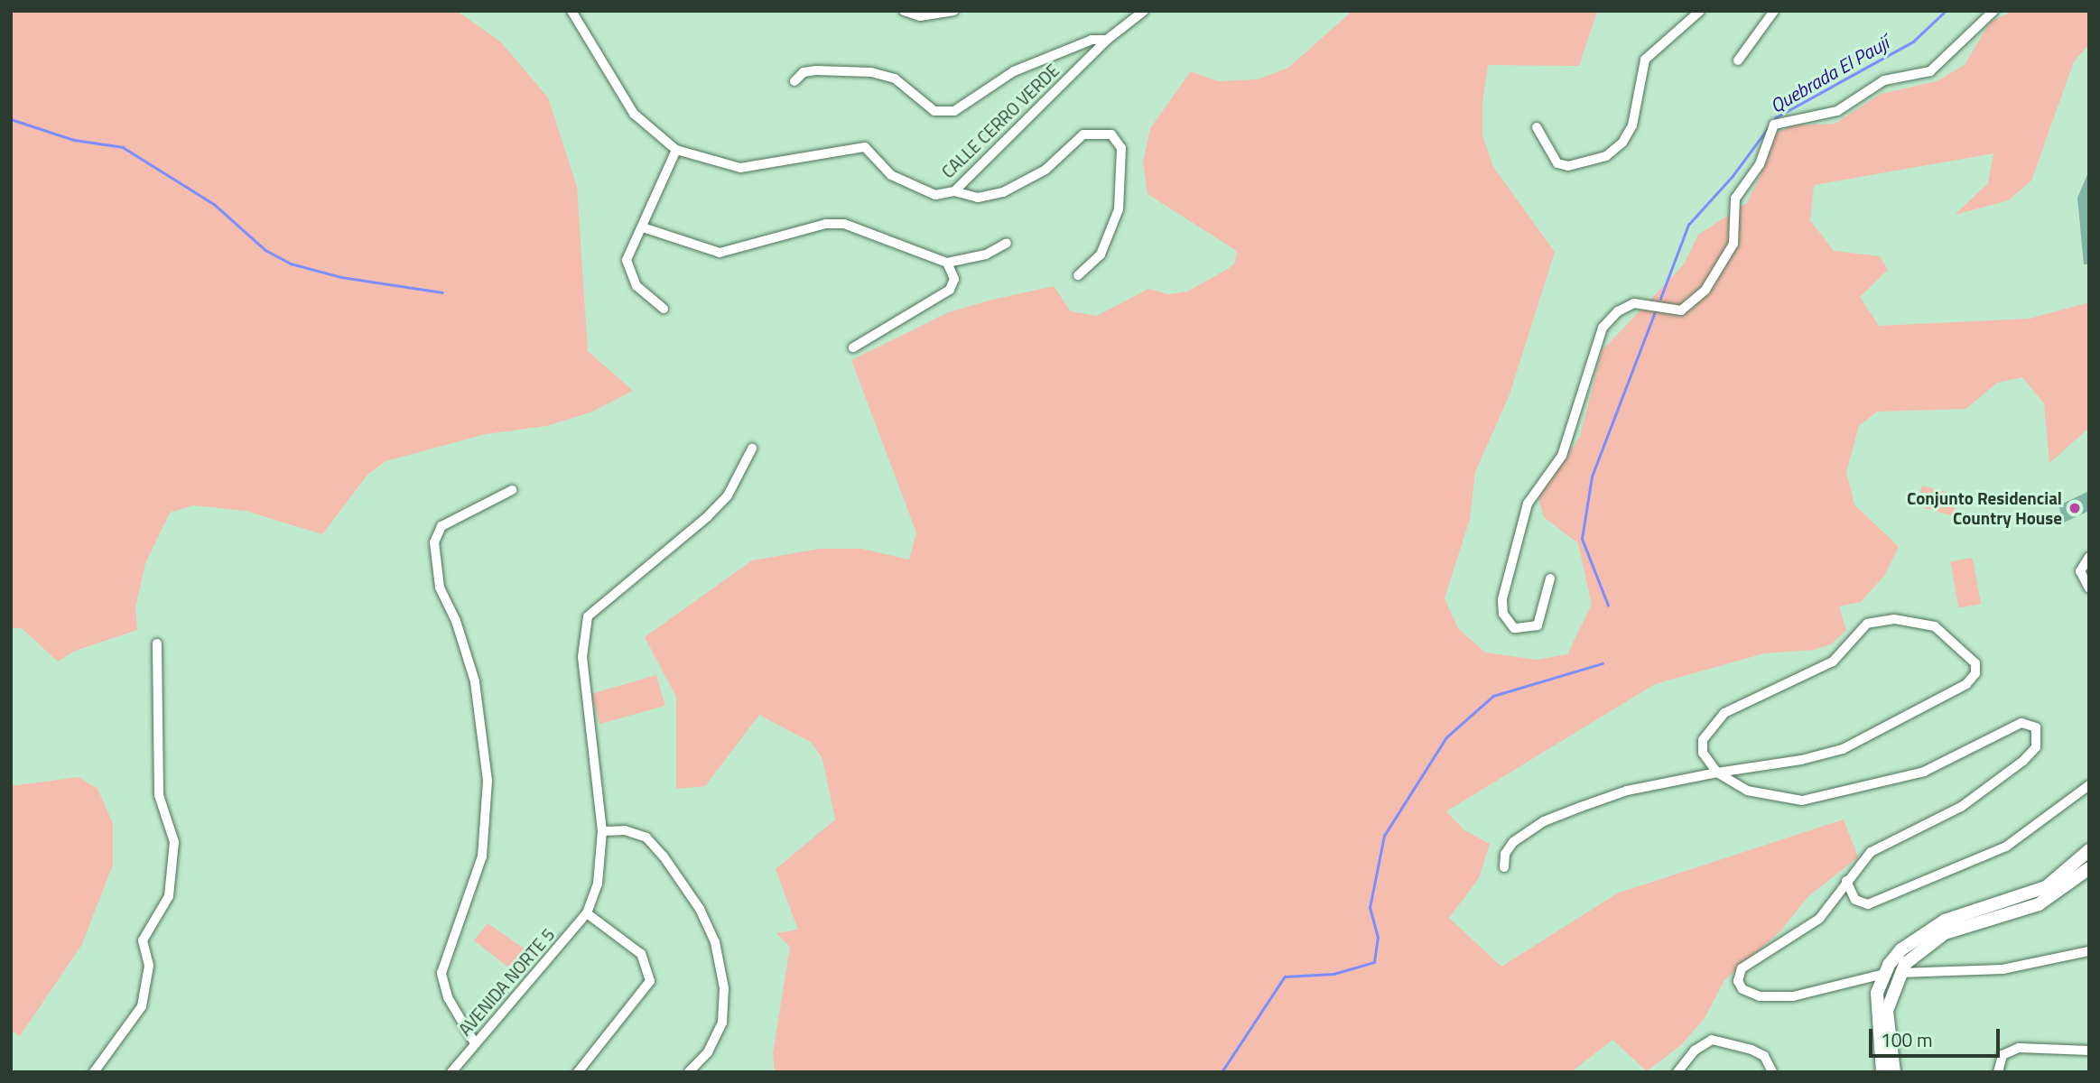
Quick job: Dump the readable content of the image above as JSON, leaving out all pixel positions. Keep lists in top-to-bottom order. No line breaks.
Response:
{"streets":{"street":["CALLE CERRO VERDE","AVENIDA NORTE 5"]},"water":["Quebrada El Paují"],"places":["Conjunto Residencial Country House"],"scale_bar":"100 m"}
